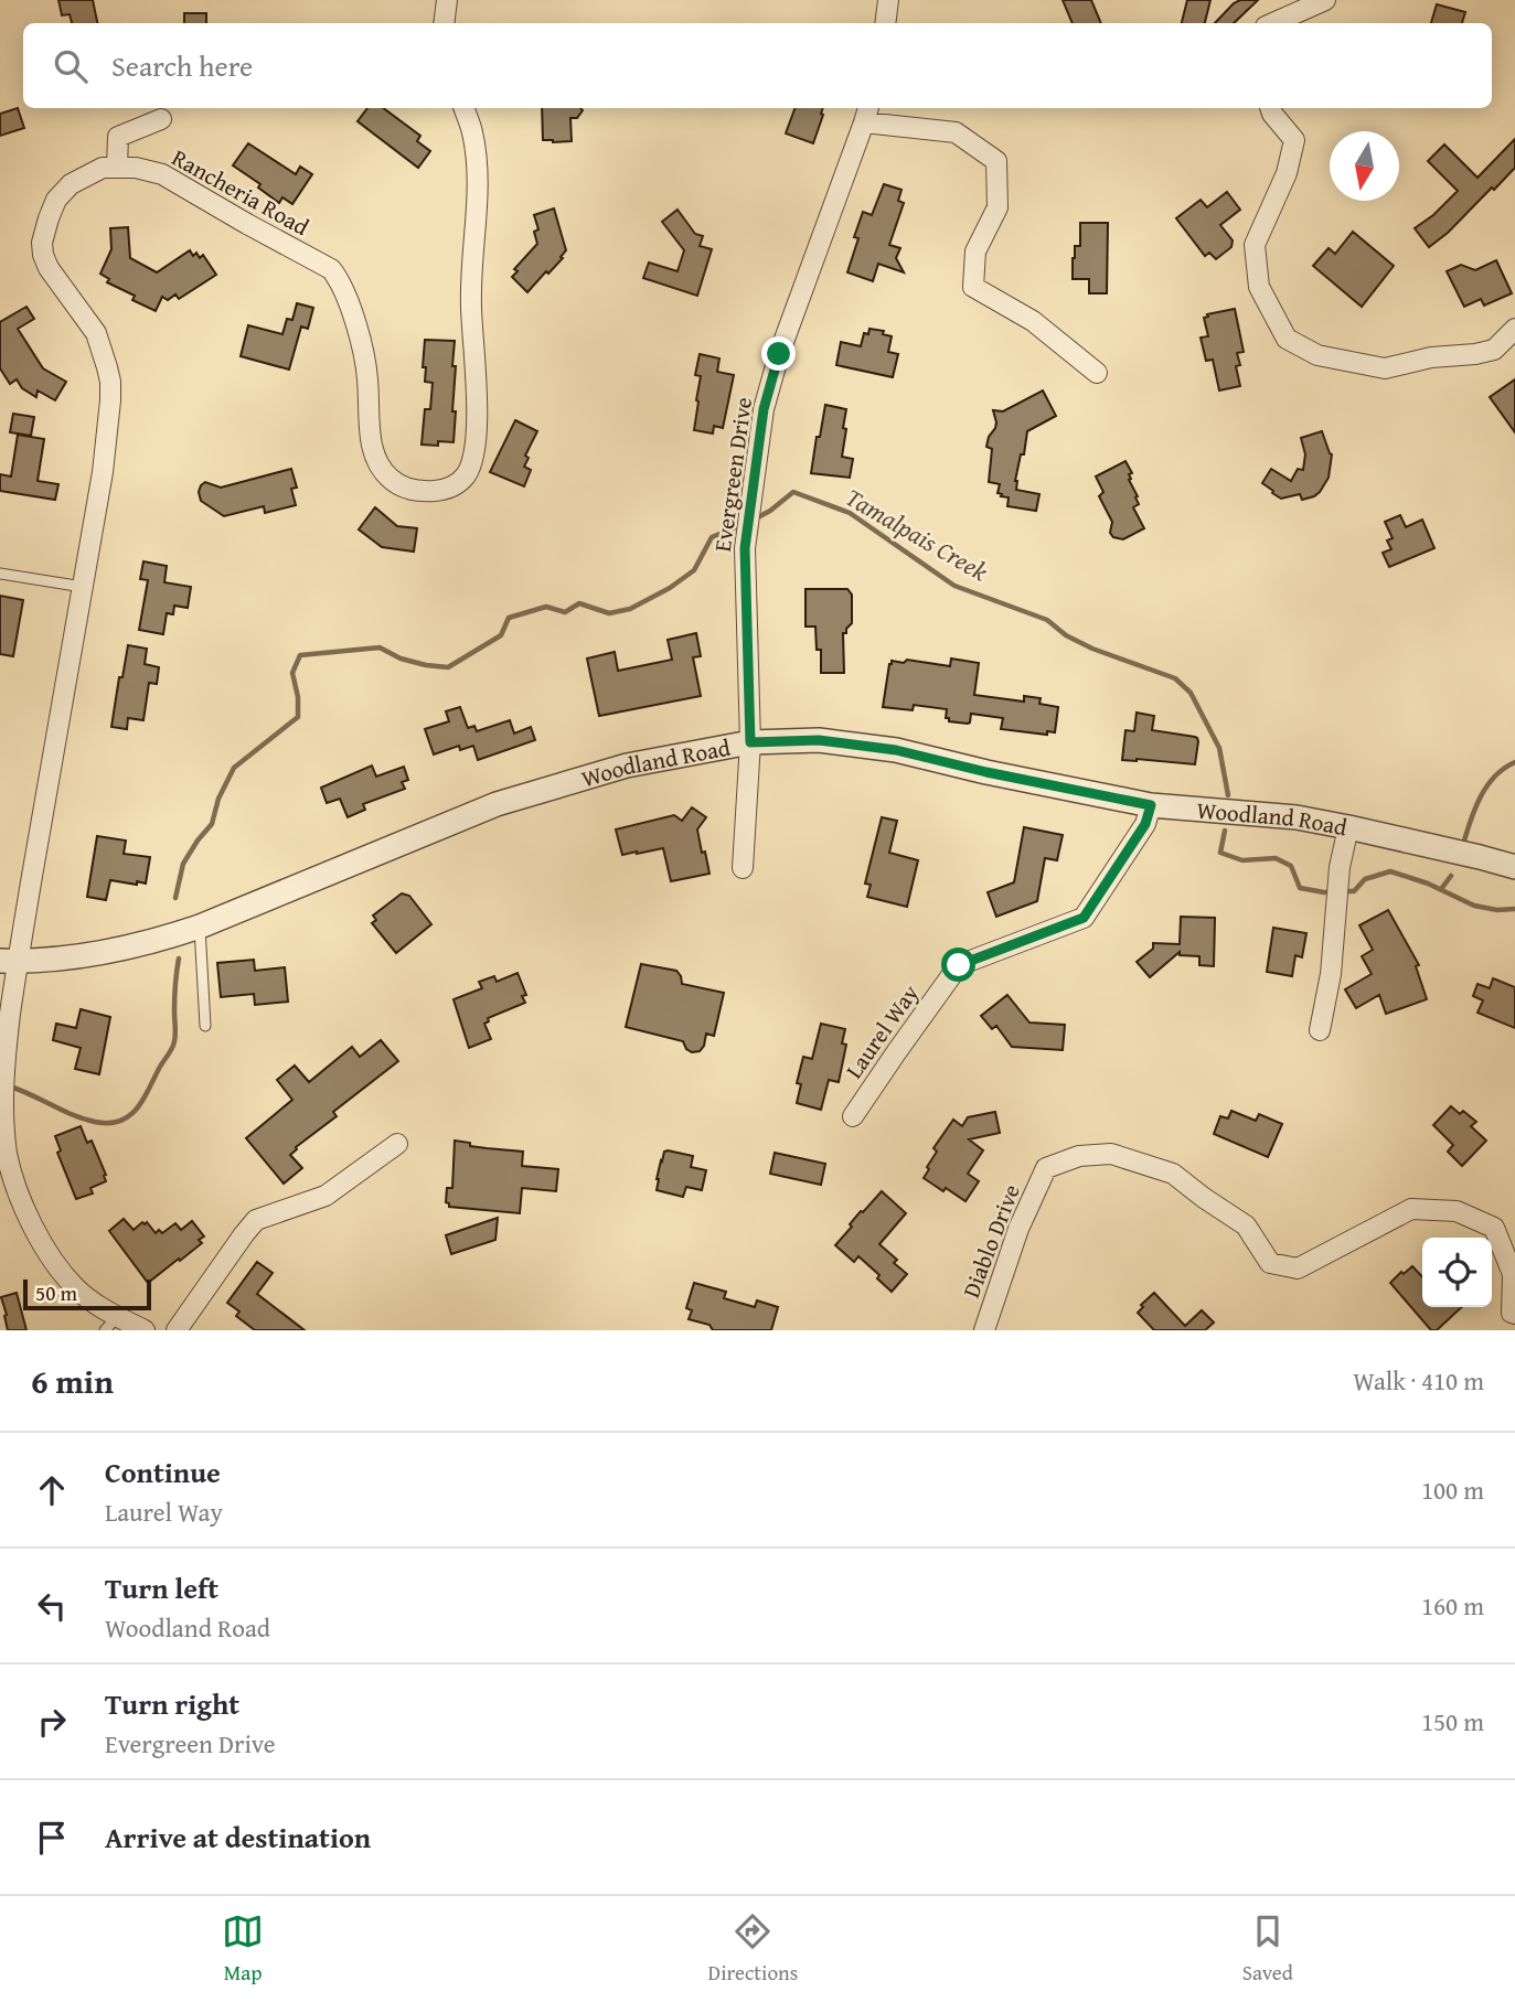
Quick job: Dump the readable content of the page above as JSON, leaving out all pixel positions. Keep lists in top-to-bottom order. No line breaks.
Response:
{"streets":{"street":["Rancheria Road","Evergreen Drive","Woodland Road","Laurel Way","Diablo Drive"]},"crossings":[["Rancheria Road","Woodland Road"],["Evergreen Drive","Woodland Road"],["Woodland Road","Laurel Way"]],"water":["Tamalpais Creek"],"scale_bar":"50 m","north":"bottom","page":{"search":"Search here","scale":"50 m","heading":["6 min","Walk · 410 m"],"list":[["Continue","Laurel Way","100 m"],["Turn left","Woodland Road","160 m"],["Turn right","Evergreen Drive","150 m"],"Arrive at destination"],"nav":["Map","Directions","Saved"]}}
